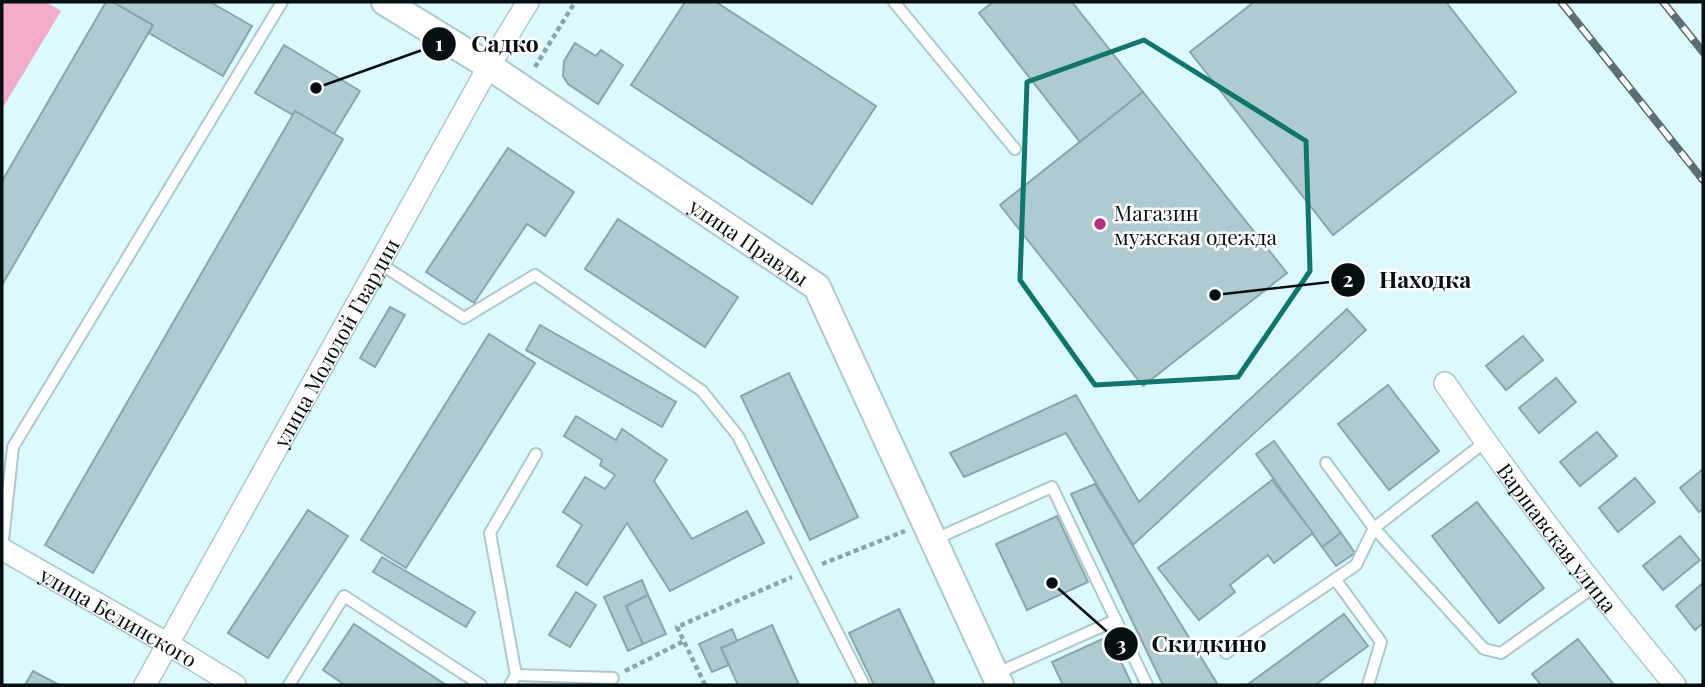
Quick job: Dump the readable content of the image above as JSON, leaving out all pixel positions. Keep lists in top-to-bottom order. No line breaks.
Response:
{"streets":{"street":["улица Правды","улица Молодой Гвардии","Варшавская улица","улица Белинского"]},"crossings":[["улица Правды","улица Молодой Гвардии"],["улица Молодой Гвардии","улица Белинского"]],"places":["Садко","Магазин мужская одежда","Находка","Скидкино"]}
